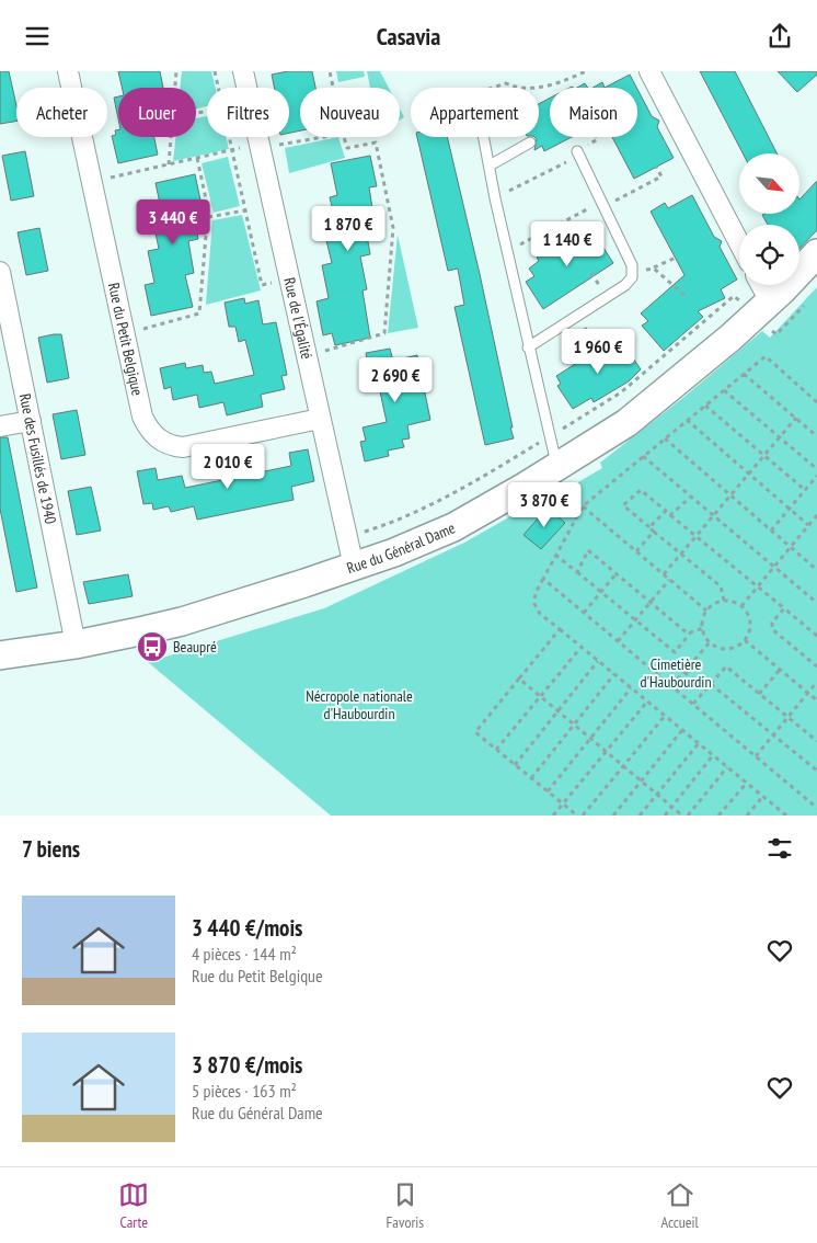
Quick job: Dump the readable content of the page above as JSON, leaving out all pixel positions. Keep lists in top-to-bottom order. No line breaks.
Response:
{"streets":{"street":["Rue de l'Égalité","Rue du Petit Belgique","Rue des Fusillés de 1940","Rue du Général Dame"]},"crossings":[["Rue de l'Égalité","Rue du Petit Belgique"],["Rue de l'Égalité","Rue du Général Dame"],["Rue des Fusillés de 1940","Rue du Général Dame"]],"parks":["Cimetière d'Haubourdin","Nécropole nationale d'Haubourdin"],"places":{"bus stop":["Beaupré"]},"north":"bottom right","page":{"header":"Casavia","chip":["Acheter","Louer","Filtres","Nouveau","Appartement","Maison"],"price":["3 440 €","1 870 €","1 140 €","1 960 €","2 690 €","2 010 €","3 870 €"],"heading":"7 biens","list":[{"name":"3 440 €/mois","note":"4 pièces · 144 m² · Rue du Petit Belgique"},{"name":"3 870 €/mois","note":"5 pièces · 163 m² · Rue du Général Dame"}],"tabs":["Carte","Favoris","Accueil"]}}
